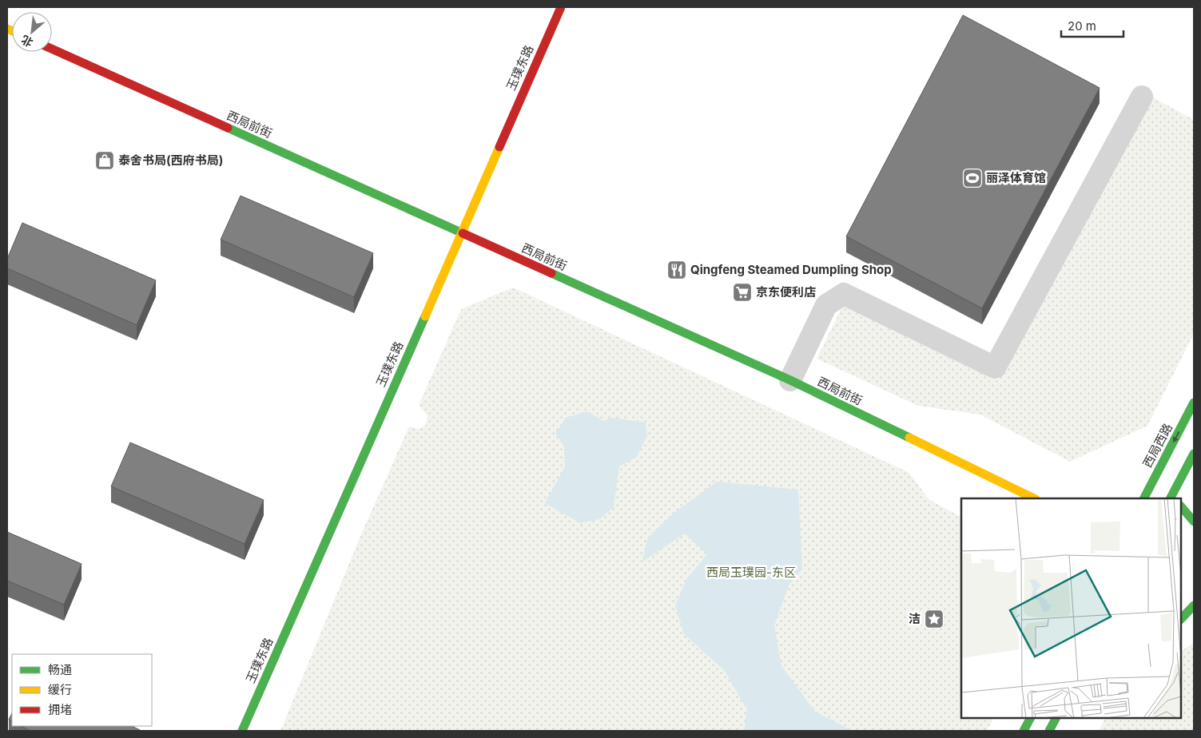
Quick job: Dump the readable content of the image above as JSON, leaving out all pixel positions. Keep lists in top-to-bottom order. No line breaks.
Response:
{"streets":{"street":["玉璞东路","西局前街","西局西路"]},"crossings":[["玉璞东路","西局前街"]],"parks":["西局玉璞园-东区"],"places":{"shop":["泰舍书局(西府书局)"],"sports":["丽泽体育馆"],"restaurant":["Qingfeng Steamed Dumpling Shop"],"supermarket":["京东便利店"],"place":["洁"]},"legend":["畅通","缓行","拥堵"],"scale_bar":"20 m","north":"bottom left"}
